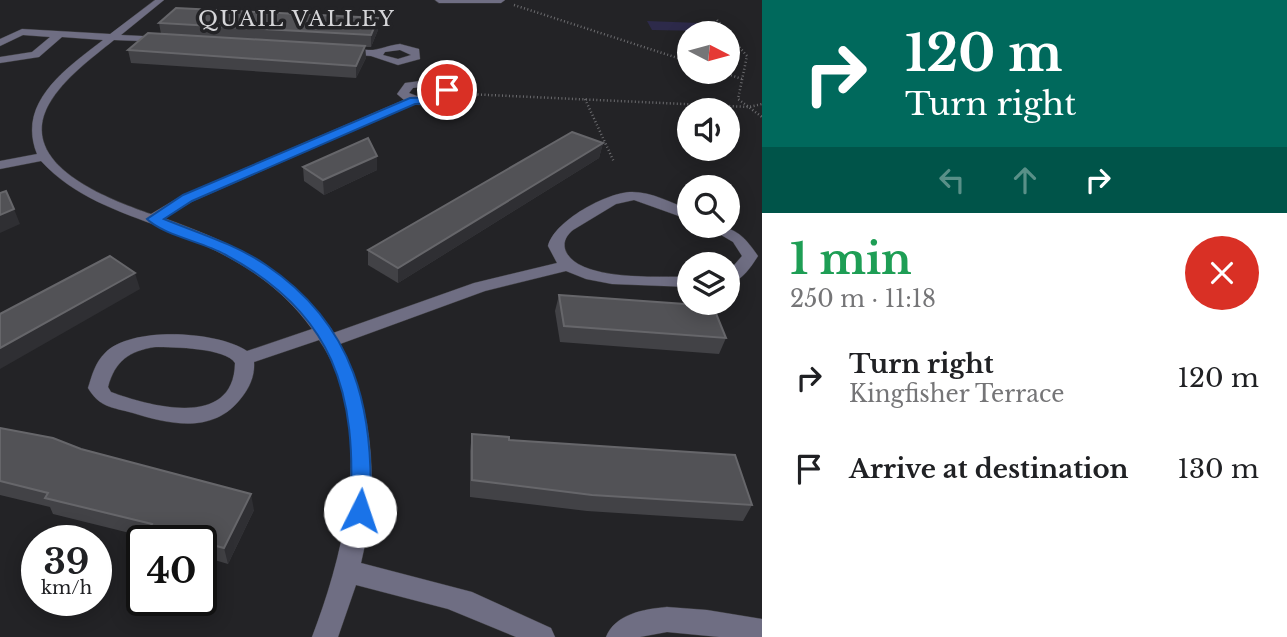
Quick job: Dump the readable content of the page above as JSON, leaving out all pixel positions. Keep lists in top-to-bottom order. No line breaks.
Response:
{"districts":["QUAIL VALLEY"],"north":"right","page":{"turn":["120 m","Turn right"],"heading":["1 min","250 m · 11:18"],"list":[{"name":"Turn right","note":"Kingfisher Terrace","value":"120 m"},{"name":"Arrive at destination","value":"130 m"}],"speed":"39 km/h","limit":"40"}}
